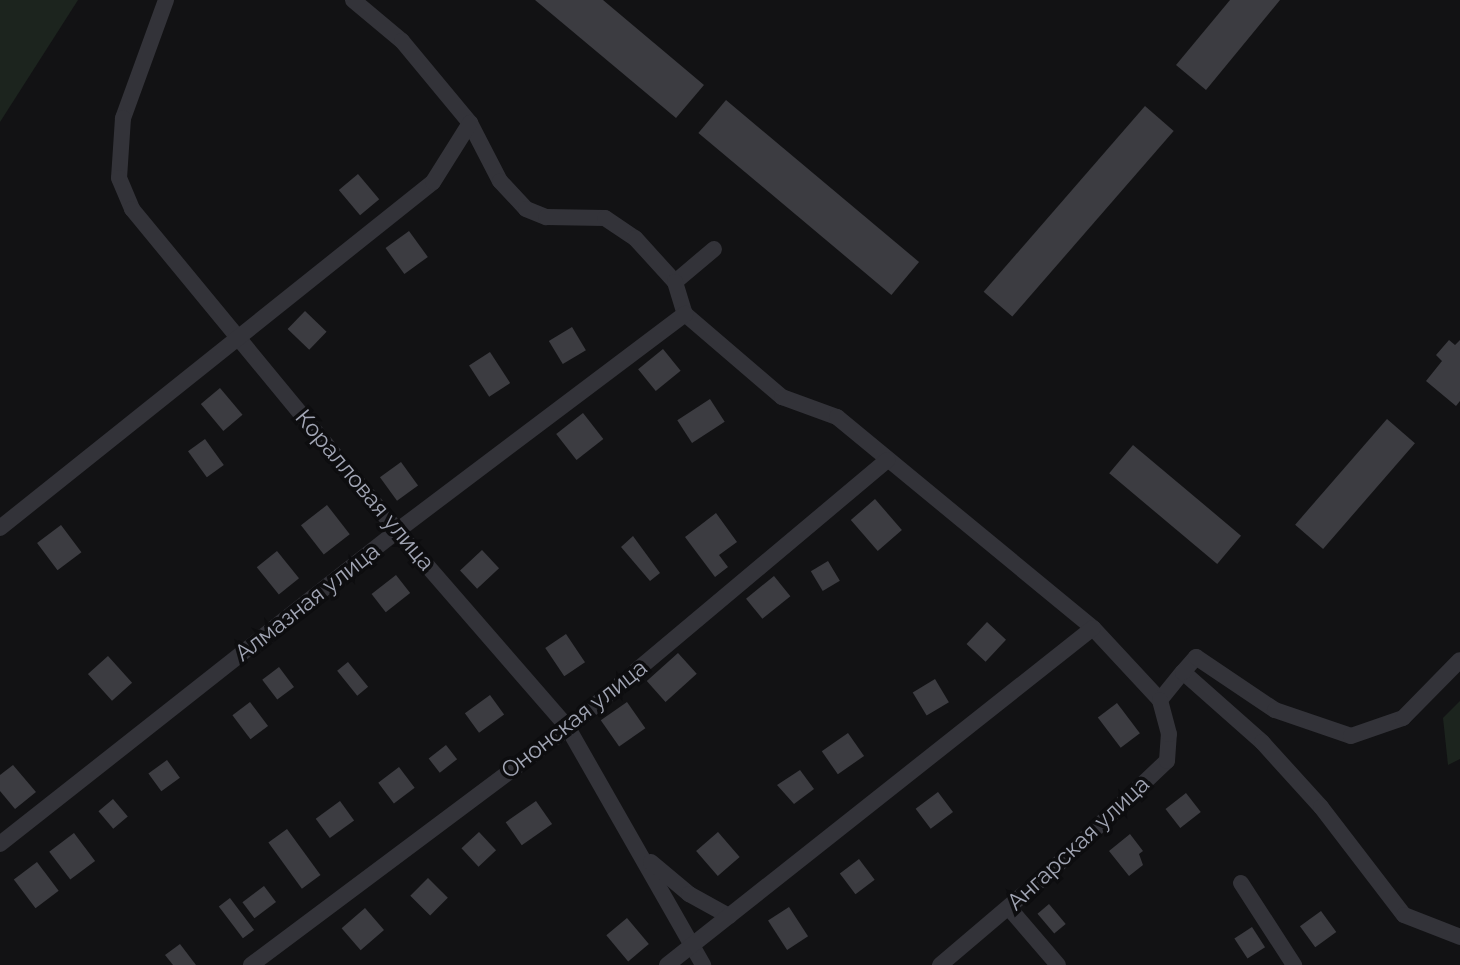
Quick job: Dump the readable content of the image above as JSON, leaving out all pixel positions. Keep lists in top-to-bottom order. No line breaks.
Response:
{"streets":{"street":["Коралловая улица","Алмазная улица","Ононская улица","Ангарская улица"]},"crossings":[["Коралловая улица","Алмазная улица"],["Коралловая улица","Ононская улица"]]}
